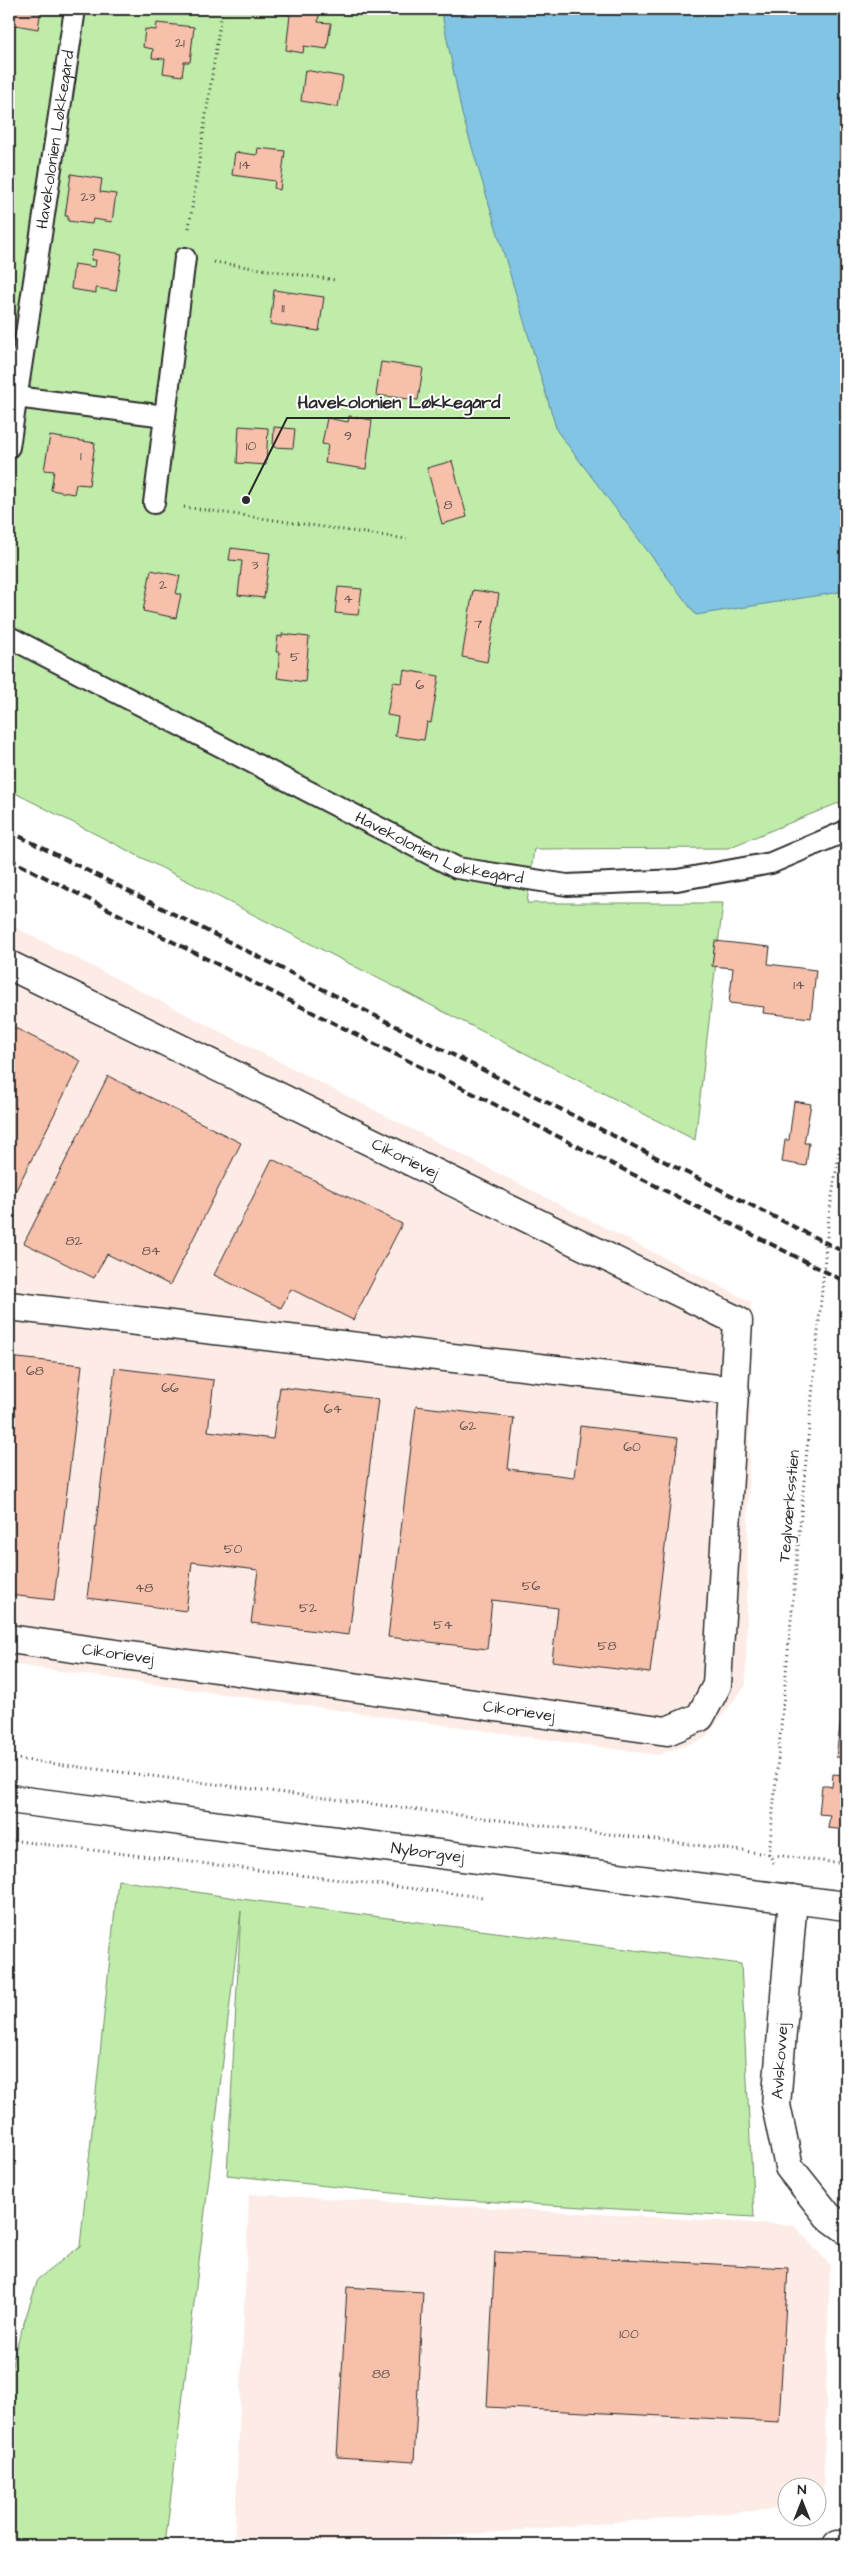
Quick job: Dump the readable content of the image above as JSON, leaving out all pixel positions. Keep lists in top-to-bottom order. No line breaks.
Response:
{"streets":{"street":["Cikorievej","Nyborgvej","Avlskovvej"],"lane":["Havekolonien Løkkegård"],"path":["Teglværksstien"]},"crossings":[["Nyborgvej","Avlskovvej"]],"places":["Havekolonien Løkkegård"],"house_numbers":["21","14","23","11","9","10","1","8","3","2","4","7","5","6","14","82","84","68","66","64","62","60","50","56","48","52","54","58","100","88"],"north":"top"}
